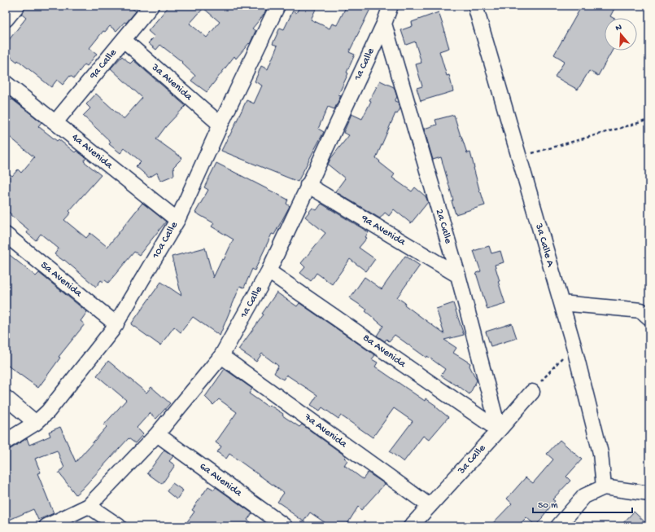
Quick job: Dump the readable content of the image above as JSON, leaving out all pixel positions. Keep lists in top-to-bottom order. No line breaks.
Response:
{"streets":{"street":["9a Calle","1a Calle","3a Avenida","4a Avenida","2a Calle","9a Avenida","10a Calle","3a Calle A","5a Avenida","8a Avenida","7a Avenida","3a Calle","6a Avenida"]},"crossings":[["9a Calle","3a Avenida"],["9a Calle","4a Avenida"],["1a Calle","2a Calle"],["1a Calle","9a Avenida"],["1a Calle","8a Avenida"],["1a Calle","7a Avenida"],["1a Calle","6a Avenida"],["3a Avenida","10a Calle"],["4a Avenida","10a Calle"],["2a Calle","9a Avenida"],["2a Calle","8a Avenida"],["2a Calle","3a Calle"],["10a Calle","5a Avenida"],["8a Avenida","3a Calle"],["7a Avenida","3a Calle"]],"scale_bar":"50 m","north":"top"}
